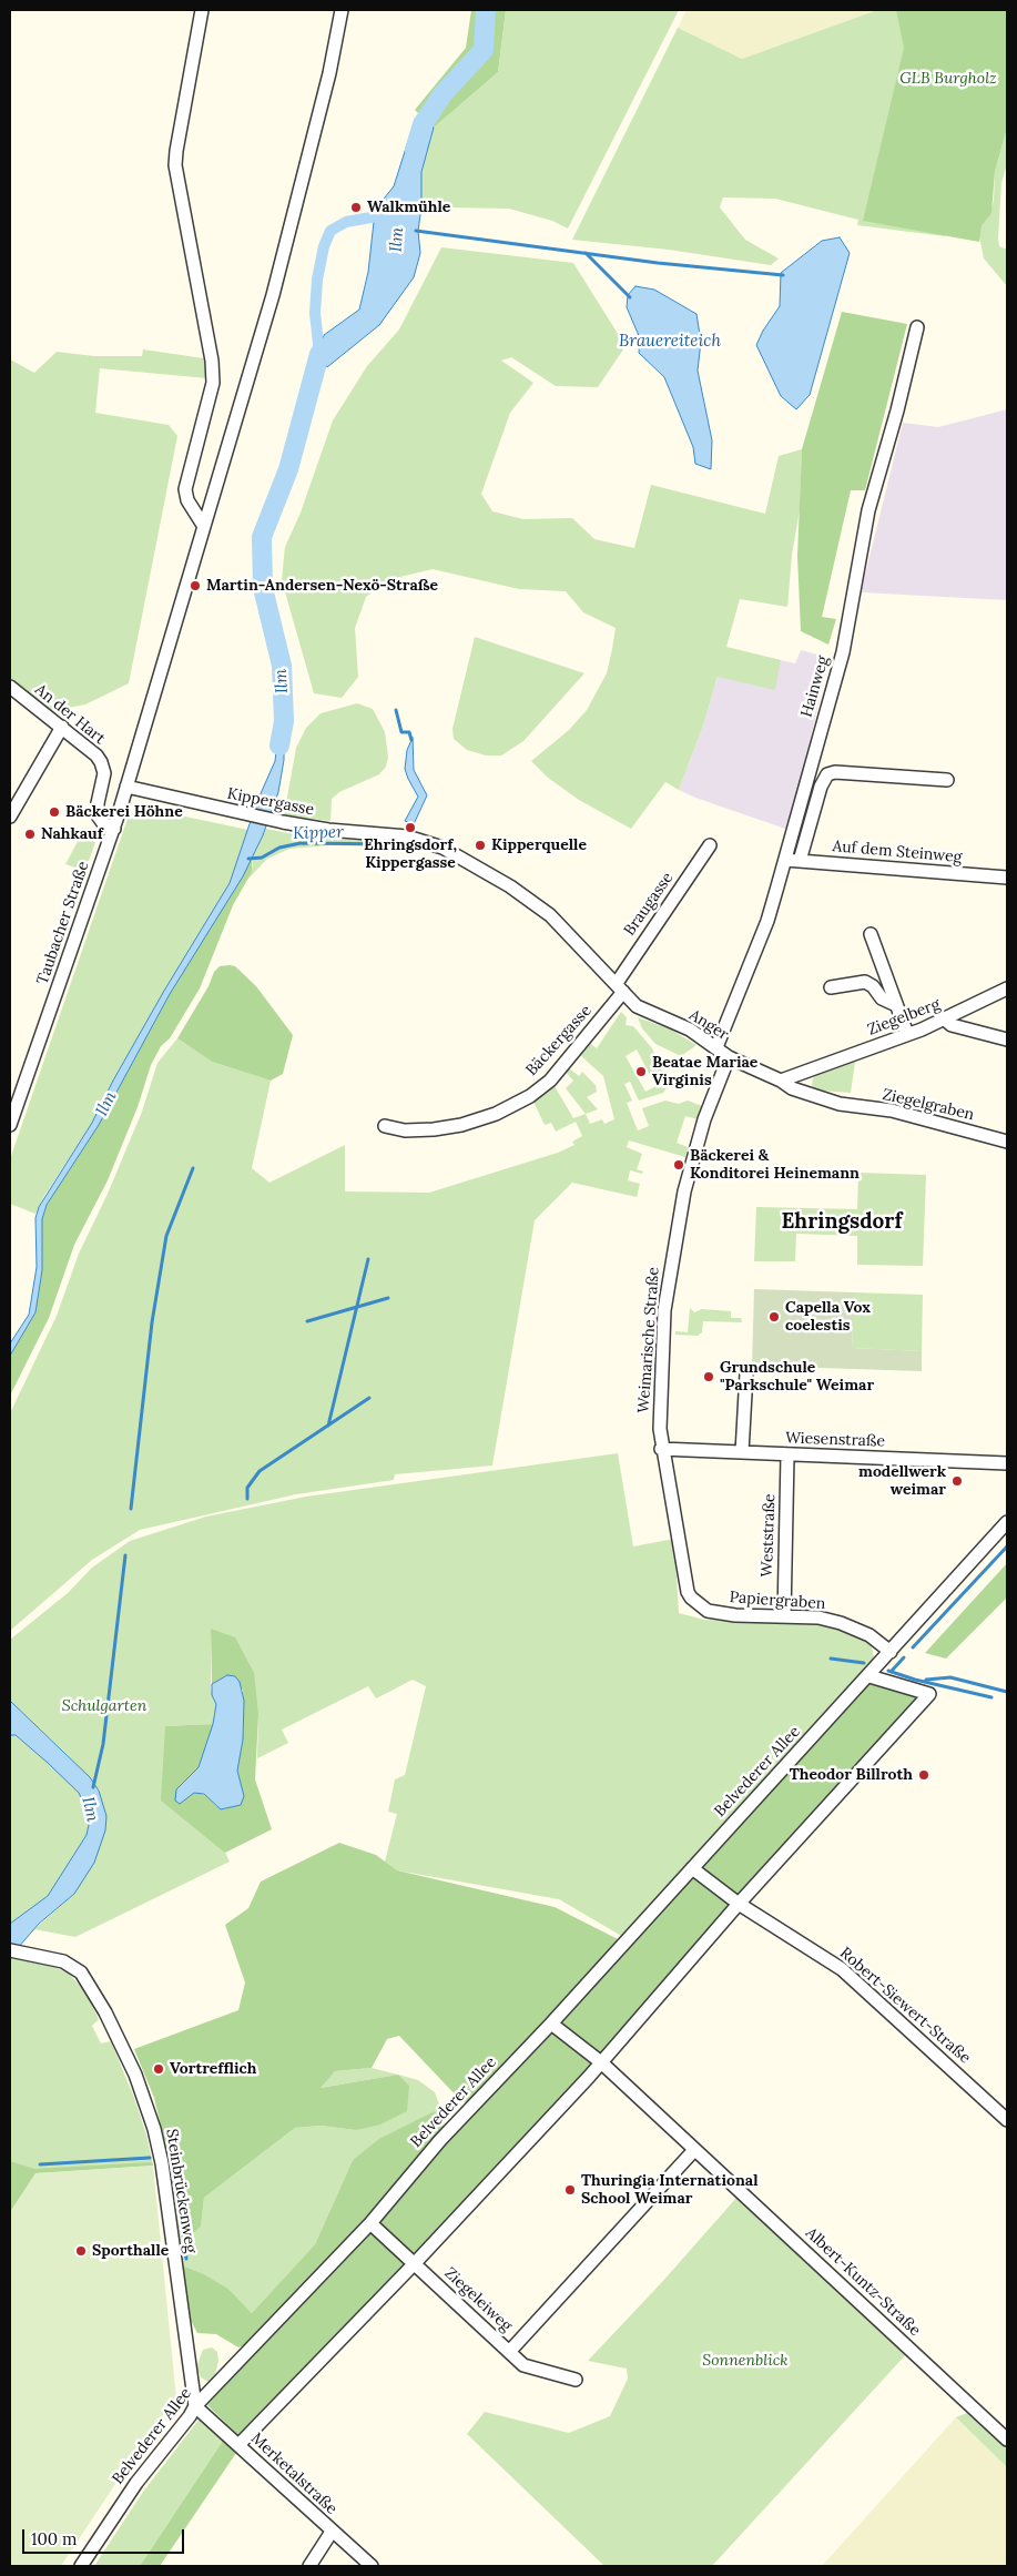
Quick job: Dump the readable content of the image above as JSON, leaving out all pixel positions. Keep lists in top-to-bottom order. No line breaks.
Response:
{"streets":{"street":["Hainweg","An der Hart","Kippergasse","Auf dem Steinweg","Braugasse","Taubacher Straße","Ziegelberg","Anger","Bäckergasse","Ziegelgraben","Weimarische Straße","Wiesenstraße","Weststraße","Papiergraben","Belvederer Allee","Robert-Siewert-Straße","Steinbrückenweg","Albert-Kuntz-Straße","Ziegeleiweg","Merketalstraße"]},"crossings":[["Hainweg","Auf dem Steinweg"],["Hainweg","Anger"],["An der Hart","Taubacher Straße"],["Kippergasse","Braugasse"],["Kippergasse","Taubacher Straße"],["Kippergasse","Anger"],["Kippergasse","Bäckergasse"],["Braugasse","Anger"],["Braugasse","Bäckergasse"],["Ziegelberg","Anger"],["Anger","Bäckergasse"],["Anger","Ziegelgraben"],["Anger","Weimarische Straße"],["Weimarische Straße","Wiesenstraße"],["Weimarische Straße","Papiergraben"],["Wiesenstraße","Weststraße"],["Weststraße","Papiergraben"],["Papiergraben","Belvederer Allee"],["Belvederer Allee","Robert-Siewert-Straße"],["Belvederer Allee","Steinbrückenweg"],["Belvederer Allee","Albert-Kuntz-Straße"],["Belvederer Allee","Ziegeleiweg"],["Belvederer Allee","Merketalstraße"],["Steinbrückenweg","Merketalstraße"]],"districts":["Ehringsdorf"],"water":["Ilm","Brauereiteich","Kipper"],"parks":["GLB Burgholz","Schulgarten","Sonnenblick"],"places":["Walkmühle","Martin-Andersen-Nexö-Straße","Bäckerei Höhne","Ehringsdorf, Kippergasse","Nahkauf","Kipperquelle","Beatae Mariae Virginis","Bäckerei & Konditorei Heinemann","Capella Vox coelestis","Grundschule \"Parkschule\" Weimar","modellwerk weimar","Theodor Billroth","Vortrefflich","Thuringia International School Weimar","Sporthalle"],"scale_bar":"100 m"}
